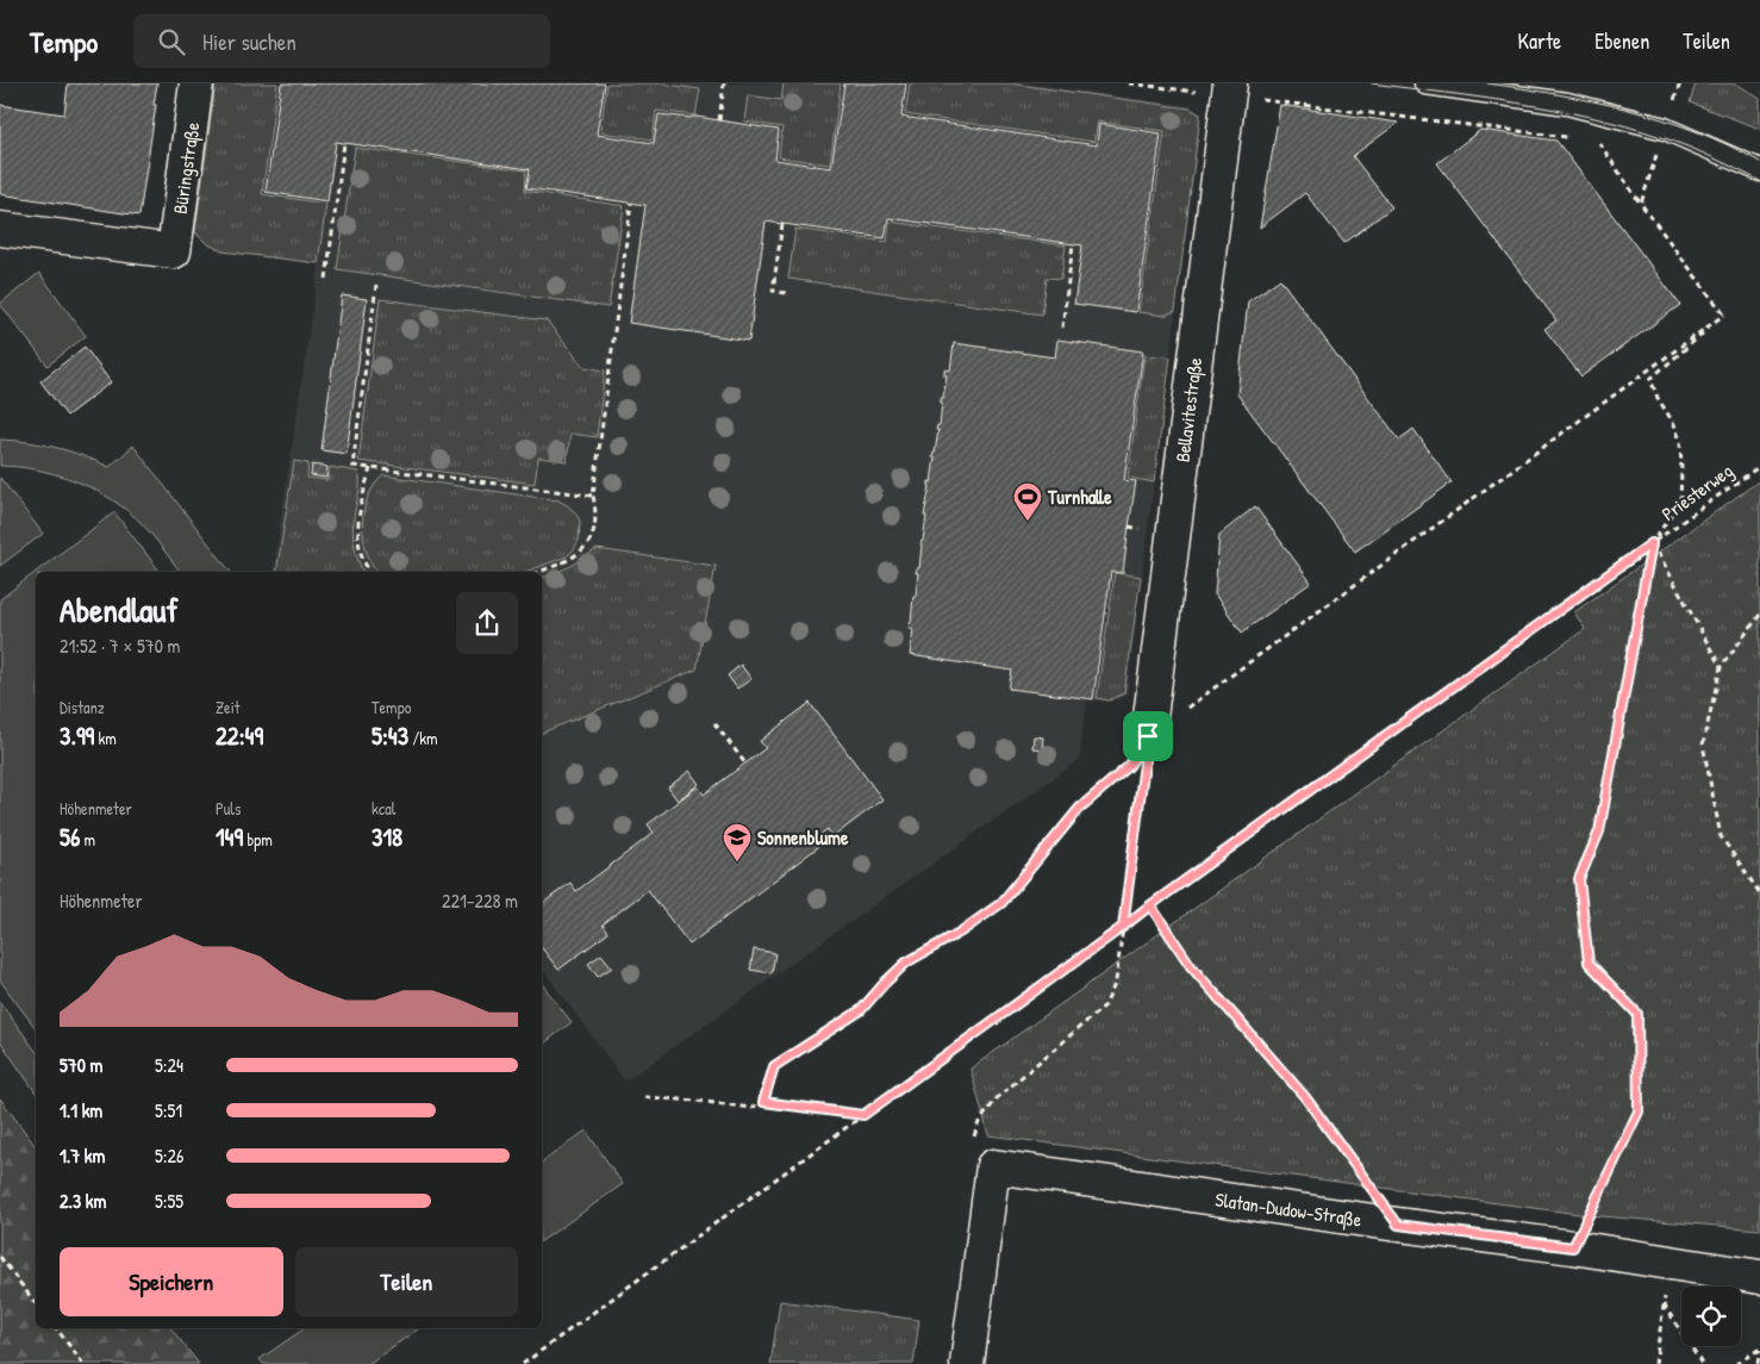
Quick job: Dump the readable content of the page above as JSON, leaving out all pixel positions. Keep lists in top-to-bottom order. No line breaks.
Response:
{"streets":{"street":["Büringstraße","Bellavitestraße","Slatan-Dudow-Straße"],"path":["Priesterweg"]},"places":{"sports":["Turnhalle"],"school or university":["Sonnenblume"]},"page":{"header":"Tempo","search":"Hier suchen","nav":["Karte","Ebenen","Teilen"],"heading":["Abendlauf","21:52 · 7 × 570 m"],"stats":[["Distanz","3.99 km"],["Zeit","22:49"],["Tempo","5:43 /km"],["Höhenmeter","56 m"],["Puls","149 bpm"],["kcal","318"]],"chart":["Höhenmeter","221–228 m"],"list":[{"name":"570 m","note":"5:24"},{"name":"1.1 km","note":"5:51"},{"name":"1.7 km","note":"5:26"},{"name":"2.3 km","note":"5:55"}],"buttons":["Speichern","Teilen"]}}
